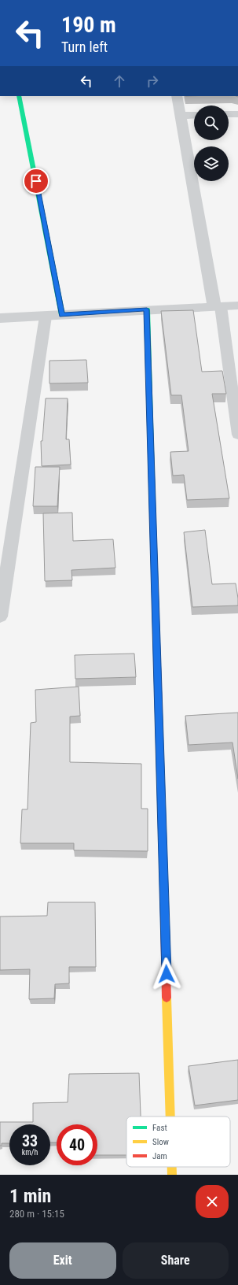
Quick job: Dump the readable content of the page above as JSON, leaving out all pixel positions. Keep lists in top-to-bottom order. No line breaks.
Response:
{"legend":["Fast","Slow","Jam"],"page":{"turn":["190 m","Turn left"],"speed":"33 km/h","limit":"40","heading":["1 min","280 m · 15:15"],"buttons":["Exit","Share"]}}
